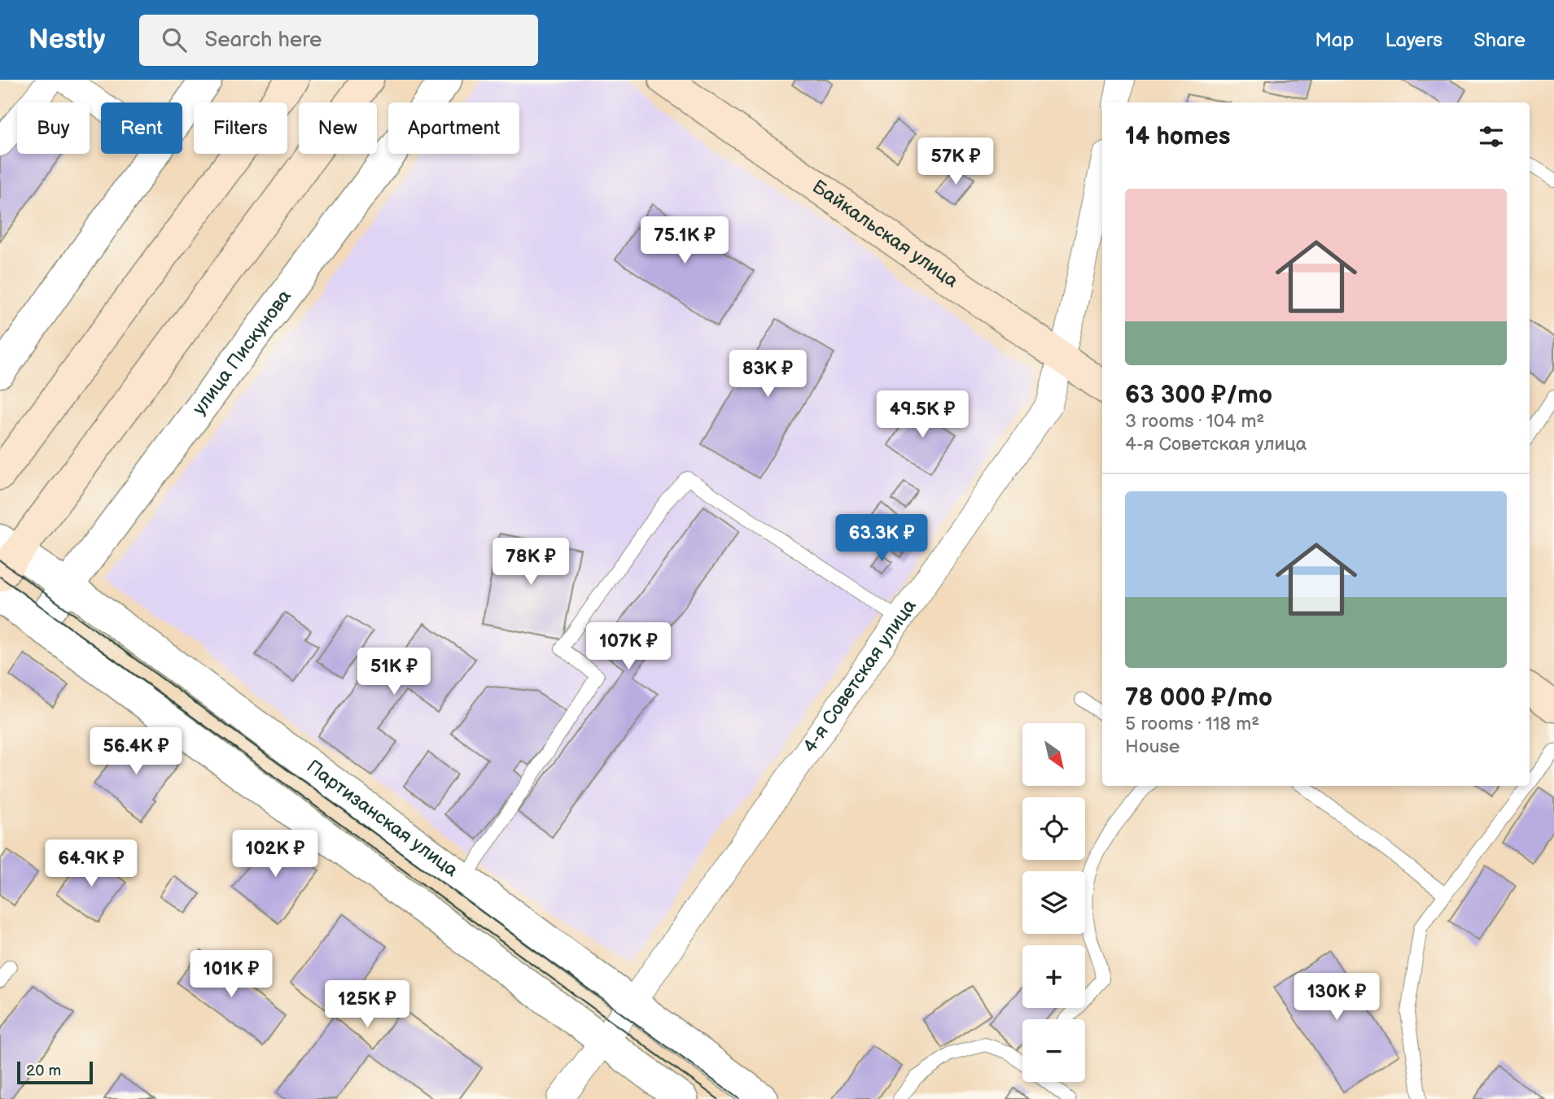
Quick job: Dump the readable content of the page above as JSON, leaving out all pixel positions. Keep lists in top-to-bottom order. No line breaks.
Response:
{"streets":{"main road":["Байкальская улица"],"street":["улица Пискунова","4-я Советская улица","Партизанская улица"]},"crossings":[["Байкальская улица","4-я Советская улица"],["улица Пискунова","Партизанская улица"],["4-я Советская улица","Партизанская улица"]],"scale_bar":"20 m","north":"bottom right","page":{"header":"Nestly","search":"Search here","nav":["Map","Layers","Share"],"chip":["Buy","Rent","Filters","New","Apartment"],"heading":"14 homes","price":["57K ₽","75.1K ₽","83K ₽","49.5K ₽","63.3K ₽","78K ₽","107K ₽","51K ₽","56.4K ₽","102K ₽","64.9K ₽","101K ₽","130K ₽","125K ₽"],"list":[{"name":"63 300 ₽/mo","note":"3 rooms · 104 m² · 4-я Советская улица"},{"name":"78 000 ₽/mo","note":"5 rooms · 118 m² · House"}],"map_buttons":["+","−"],"scale":"20 m"}}
